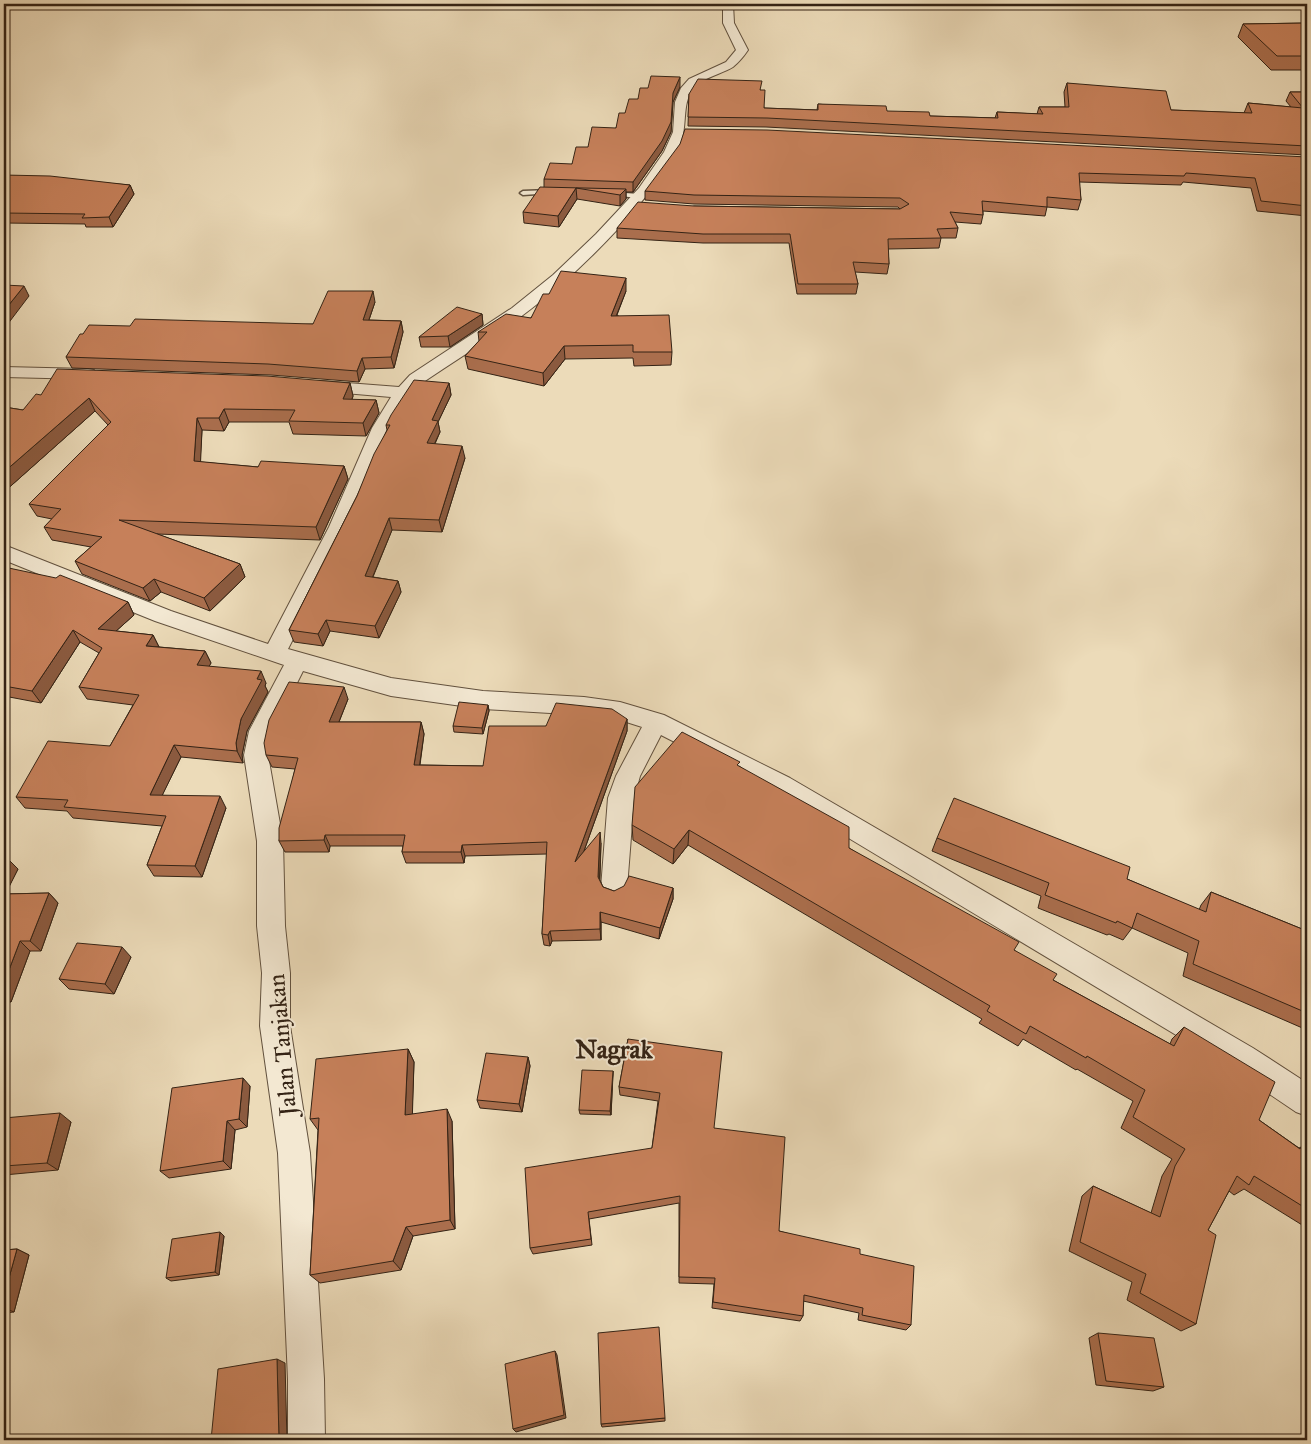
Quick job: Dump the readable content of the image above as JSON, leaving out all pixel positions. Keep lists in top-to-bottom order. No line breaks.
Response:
{"streets":{"street":["Jalan Tanjakan"]},"districts":["Nagrak"]}
